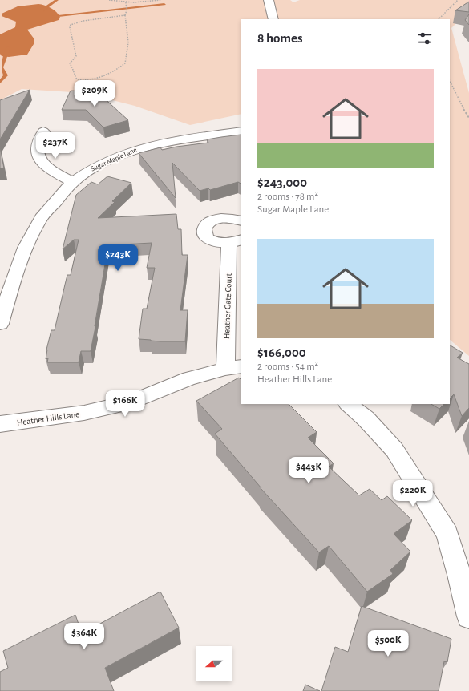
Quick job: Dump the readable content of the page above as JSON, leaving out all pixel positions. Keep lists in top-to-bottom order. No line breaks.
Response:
{"streets":{"street":["Sugar Maple Lane","Heather Gate Court","Heather Hills Lane"]},"crossings":[["Heather Gate Court","Heather Hills Lane"]],"north":"left","page":{"heading":"8 homes","list":[{"name":"$243,000","note":"2 rooms · 78 m² · Sugar Maple Lane"},{"name":"$166,000","note":"2 rooms · 54 m² · Heather Hills Lane"}],"price":["$209K","$237K","$243K","$166K","$443K","$220K","$364K","$500K"]}}
